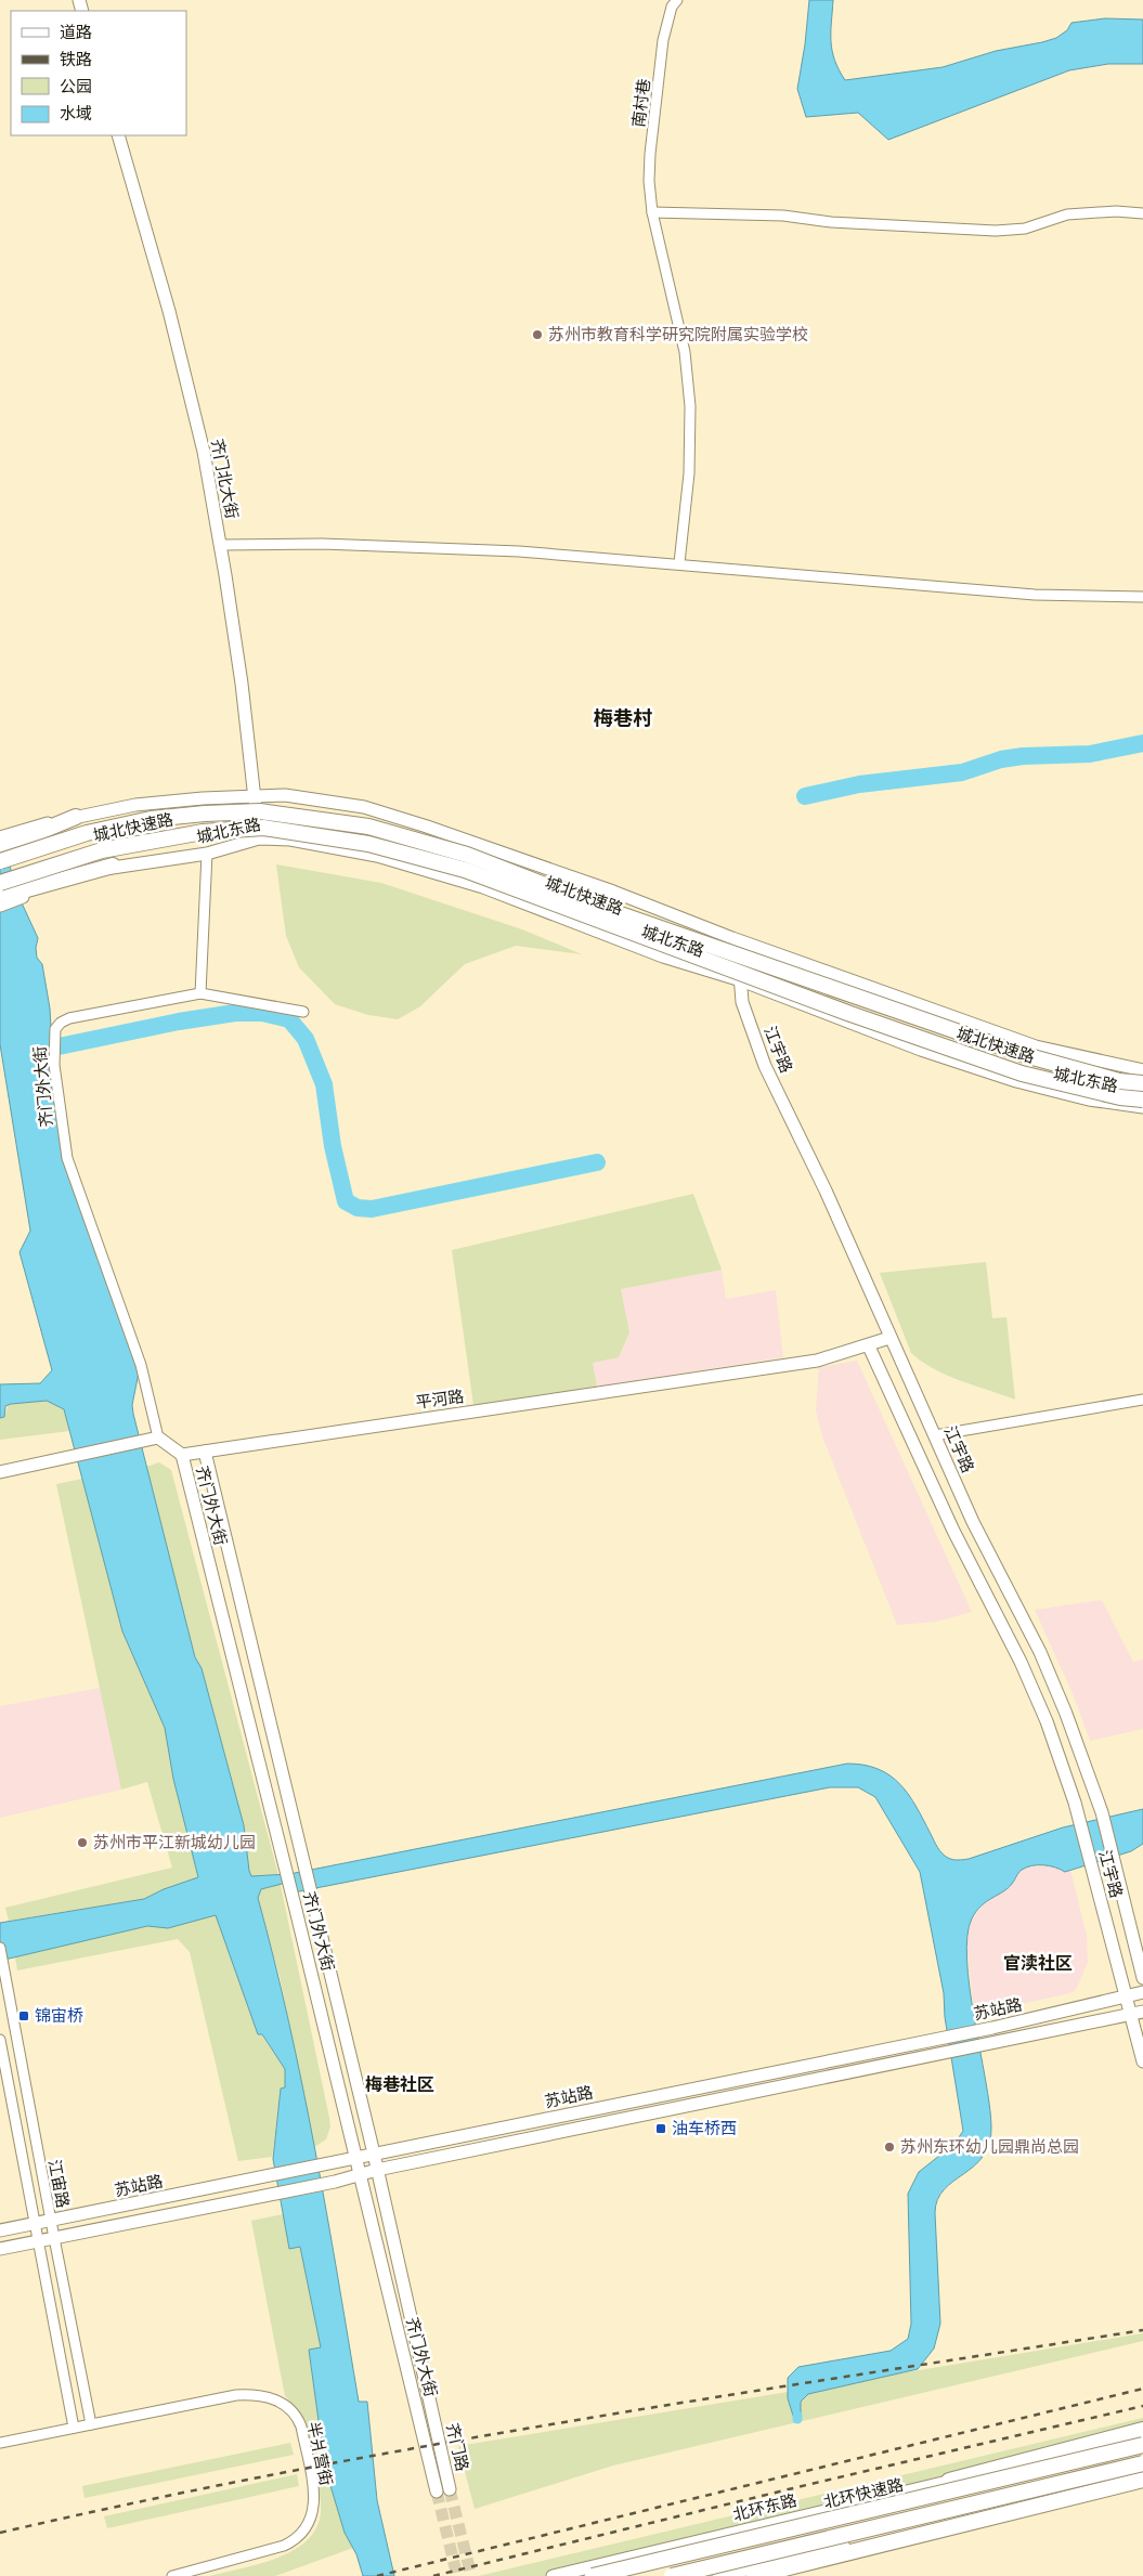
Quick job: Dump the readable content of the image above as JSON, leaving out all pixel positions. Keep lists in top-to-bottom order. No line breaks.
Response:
{"streets":{"highway":["城北快速路","北环快速路"],"main road":["齐门北大街","城北东路","江宇路","齐门外大街","平河路","苏站路","齐门路","北环东路"],"street":["南村巷","江宙路","半爿营街"]},"crossings":[["齐门北大街","城北东路"],["城北东路","江宇路"],["江宇路","平河路"],["江宇路","苏站路"],["齐门外大街","平河路"],["齐门外大街","苏站路"],["齐门外大街","齐门路"],["苏站路","江宙路"],["江宙路","半爿营街"]],"districts":["梅巷村","官渎社区","梅巷社区"],"places":{"other":["苏州市教育科学研究院附属实验学校","苏州市平江新城幼儿园","苏州东环幼儿园鼎尚总园"],"transit":["锦宙桥","油车桥西"]},"legend":["道路","铁路","公园","水域"]}
